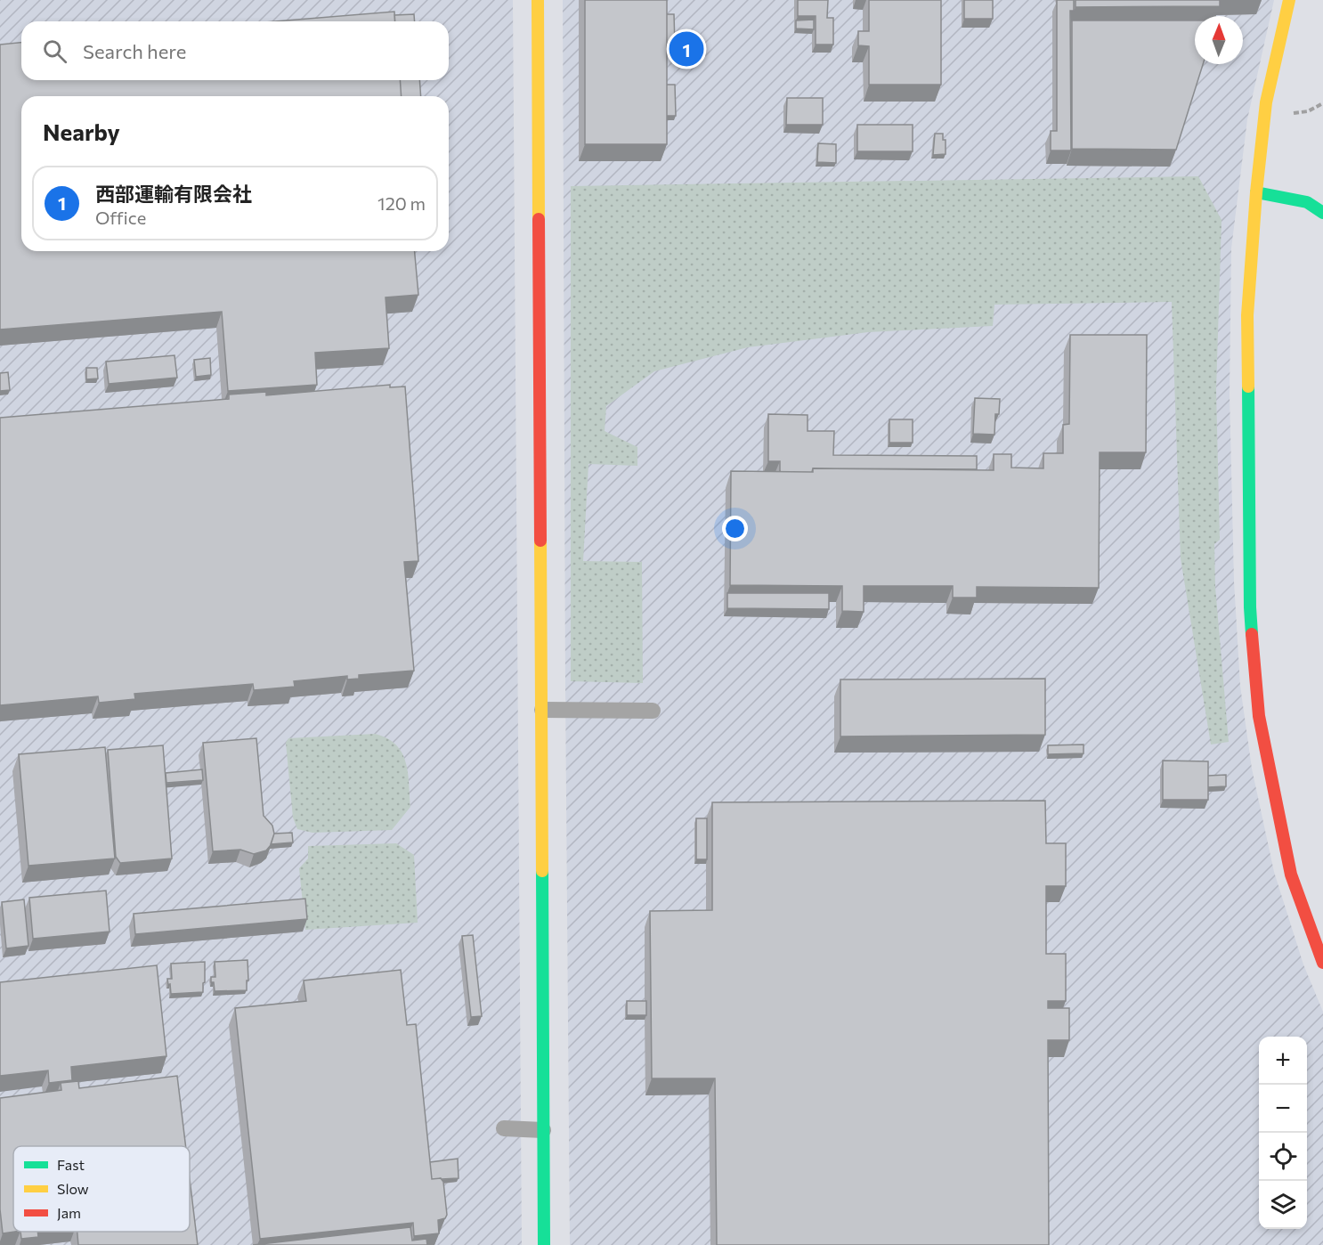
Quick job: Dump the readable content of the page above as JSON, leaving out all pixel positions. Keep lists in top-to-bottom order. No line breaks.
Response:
{"legend":["Fast","Slow","Jam"],"north":"top","page":{"search":"Search here","pins":"1","heading":"Nearby","list":[{"mark":"1","name":"西部運輸有限会社","note":"Office","value":"120 m"}],"map_buttons":["+","−"]}}
